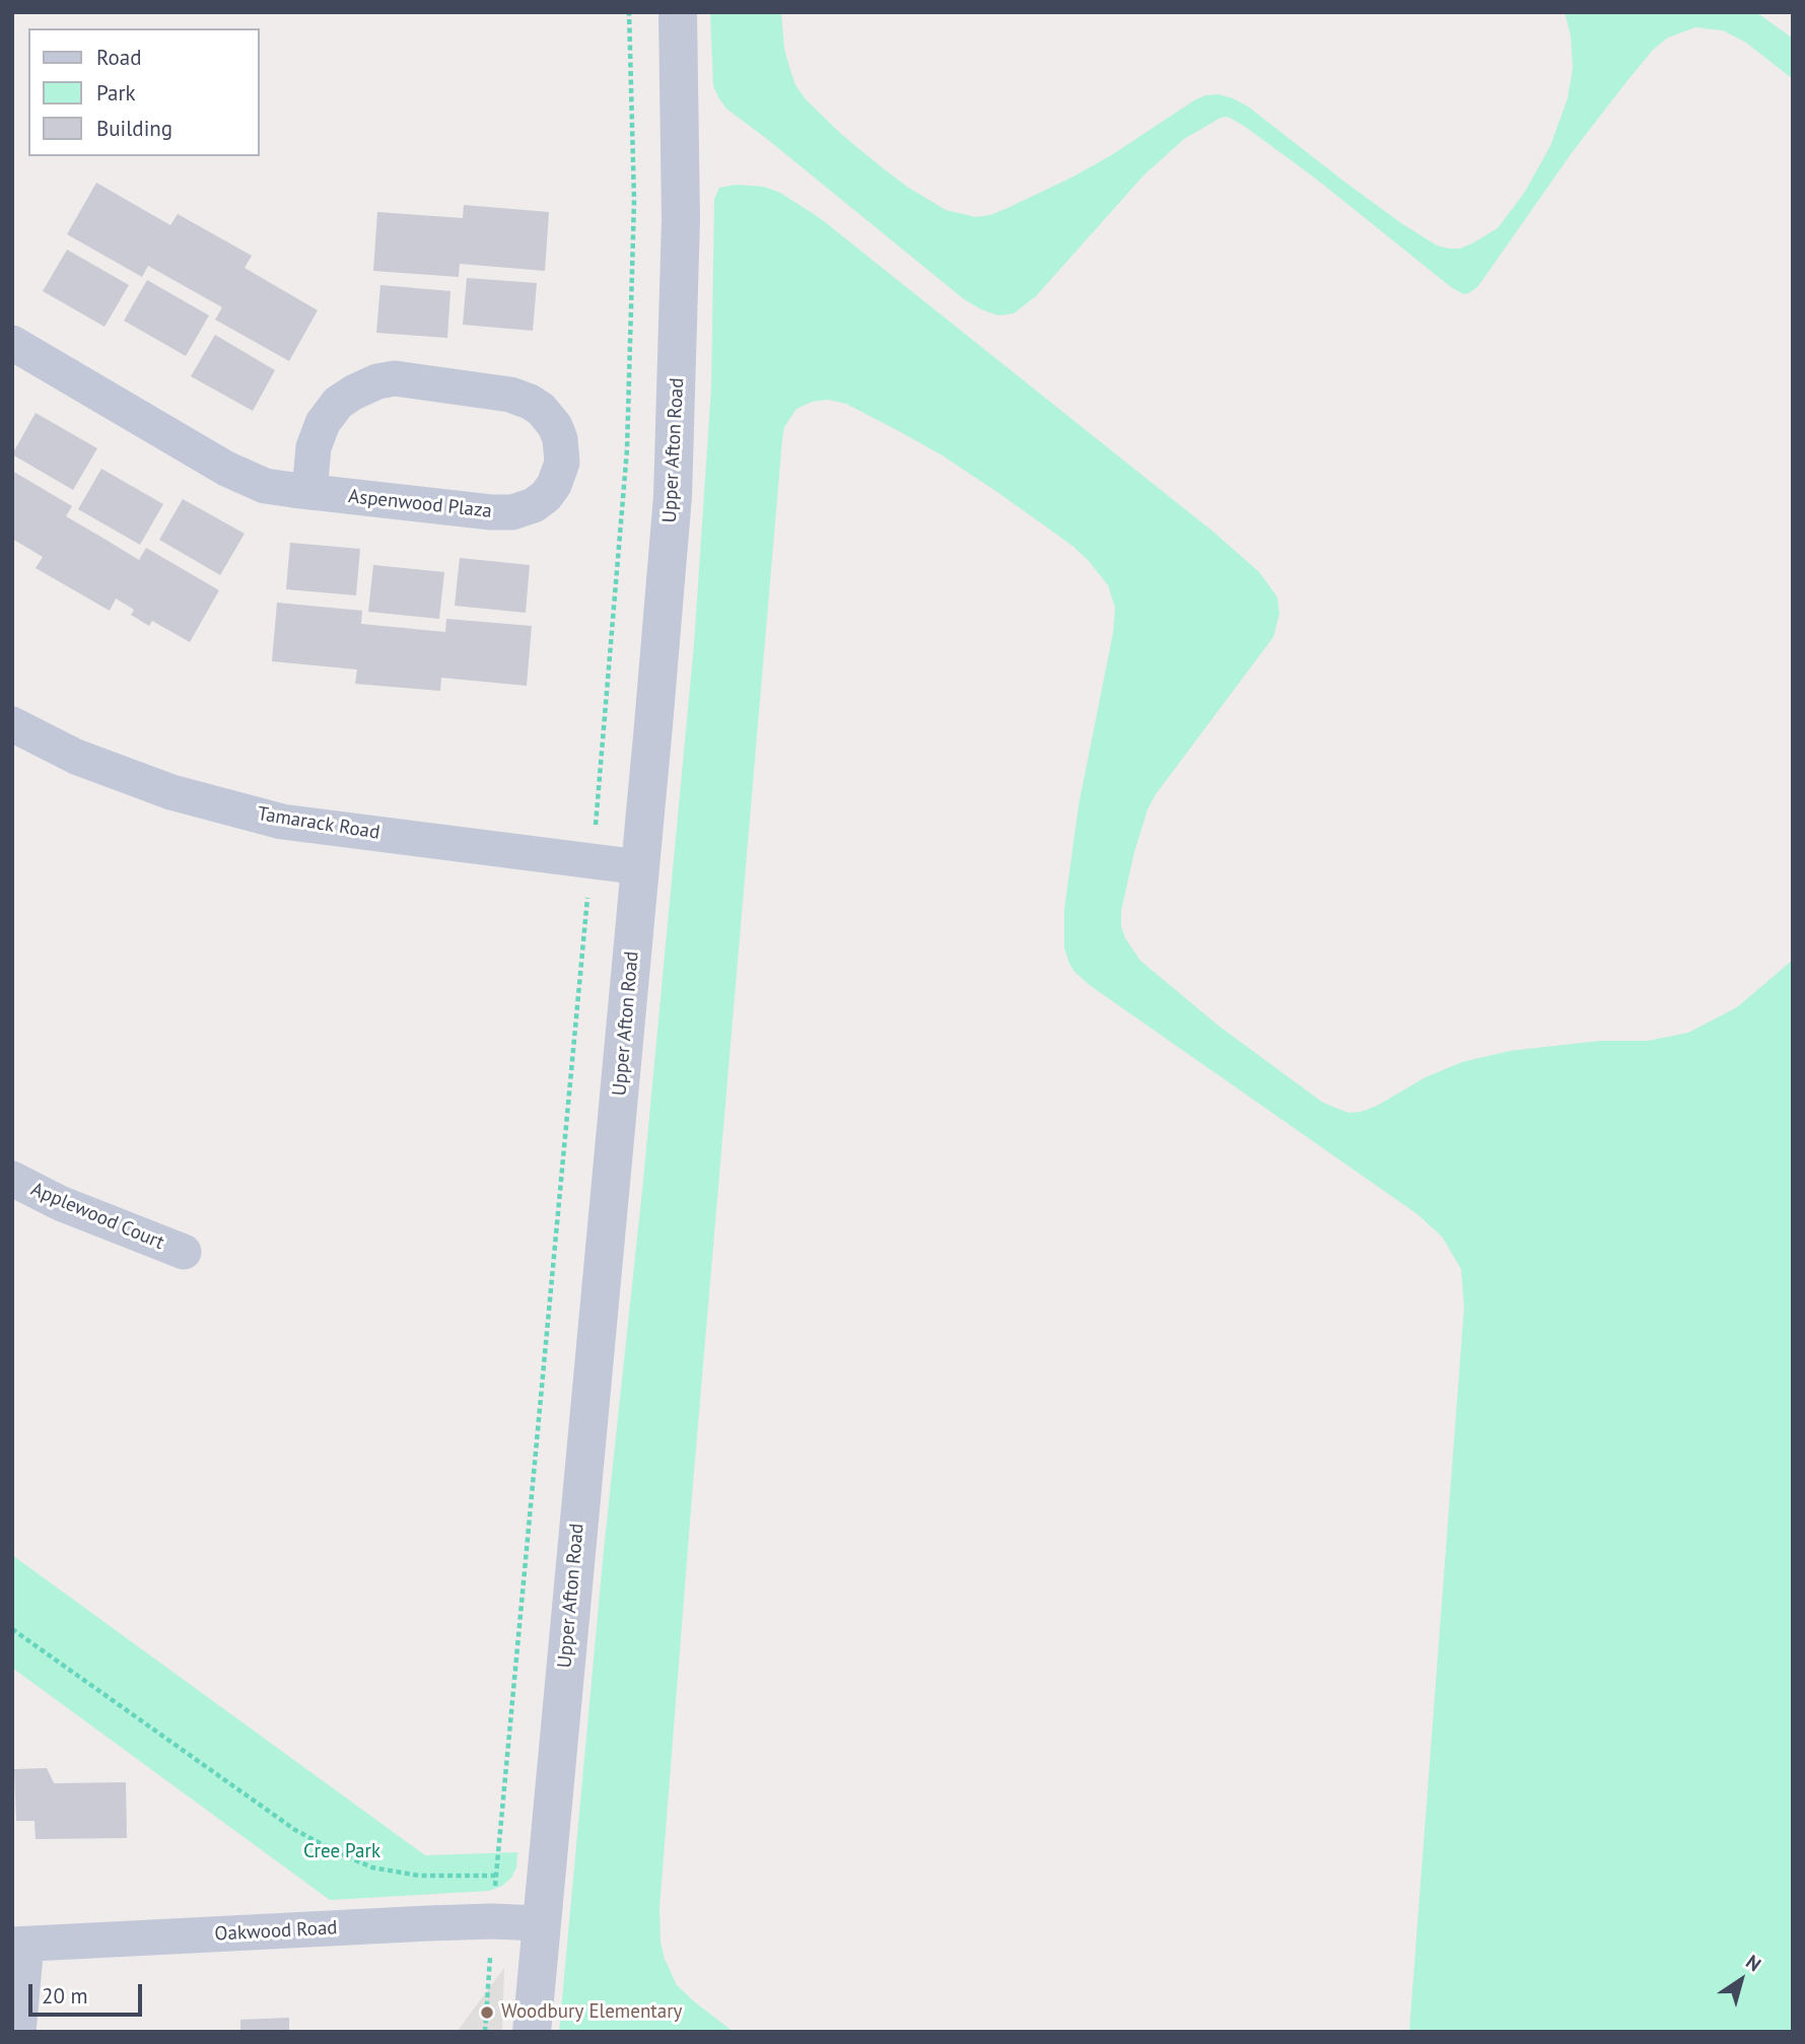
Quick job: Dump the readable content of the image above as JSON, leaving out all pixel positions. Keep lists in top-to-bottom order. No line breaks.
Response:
{"streets":{"street":["Upper Afton Road","Aspenwood Plaza","Tamarack Road","Applewood Court","Oakwood Road"]},"crossings":[["Upper Afton Road","Tamarack Road"],["Upper Afton Road","Oakwood Road"]],"parks":["Cree Park"],"places":["Woodbury Elementary"],"legend":["Road","Park","Building"],"scale_bar":"20 m","north":"top right"}
